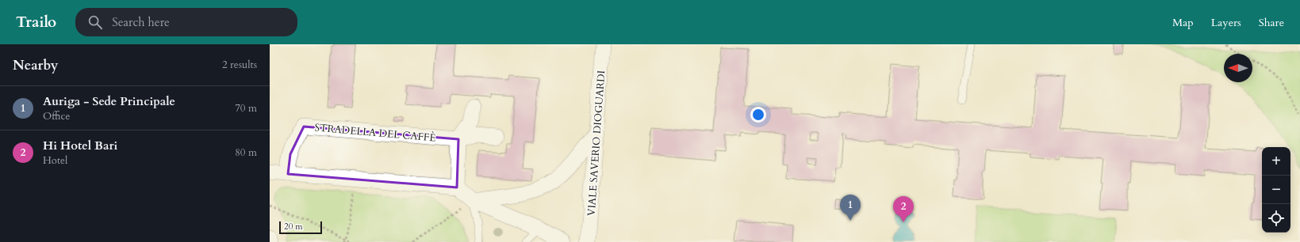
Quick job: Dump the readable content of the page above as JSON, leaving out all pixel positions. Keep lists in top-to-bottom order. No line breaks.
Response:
{"streets":{"street":["STRADELLA DEL CAFFÈ","VIALE SAVERIO DIOGUARDI"]},"scale_bar":"20 m","north":"left","page":{"header":"Trailo","search":"Search here","nav":["Map","Layers","Share"],"heading":["Nearby","2 results"],"list":[{"mark":"1","name":"Auriga - Sede Principale","note":"Office","value":"70 m"},{"mark":"2","name":"Hi Hotel Bari","note":"Hotel","value":"80 m"}],"map_buttons":["+","−"],"pins":["1","2"],"scale":"20 m"}}
